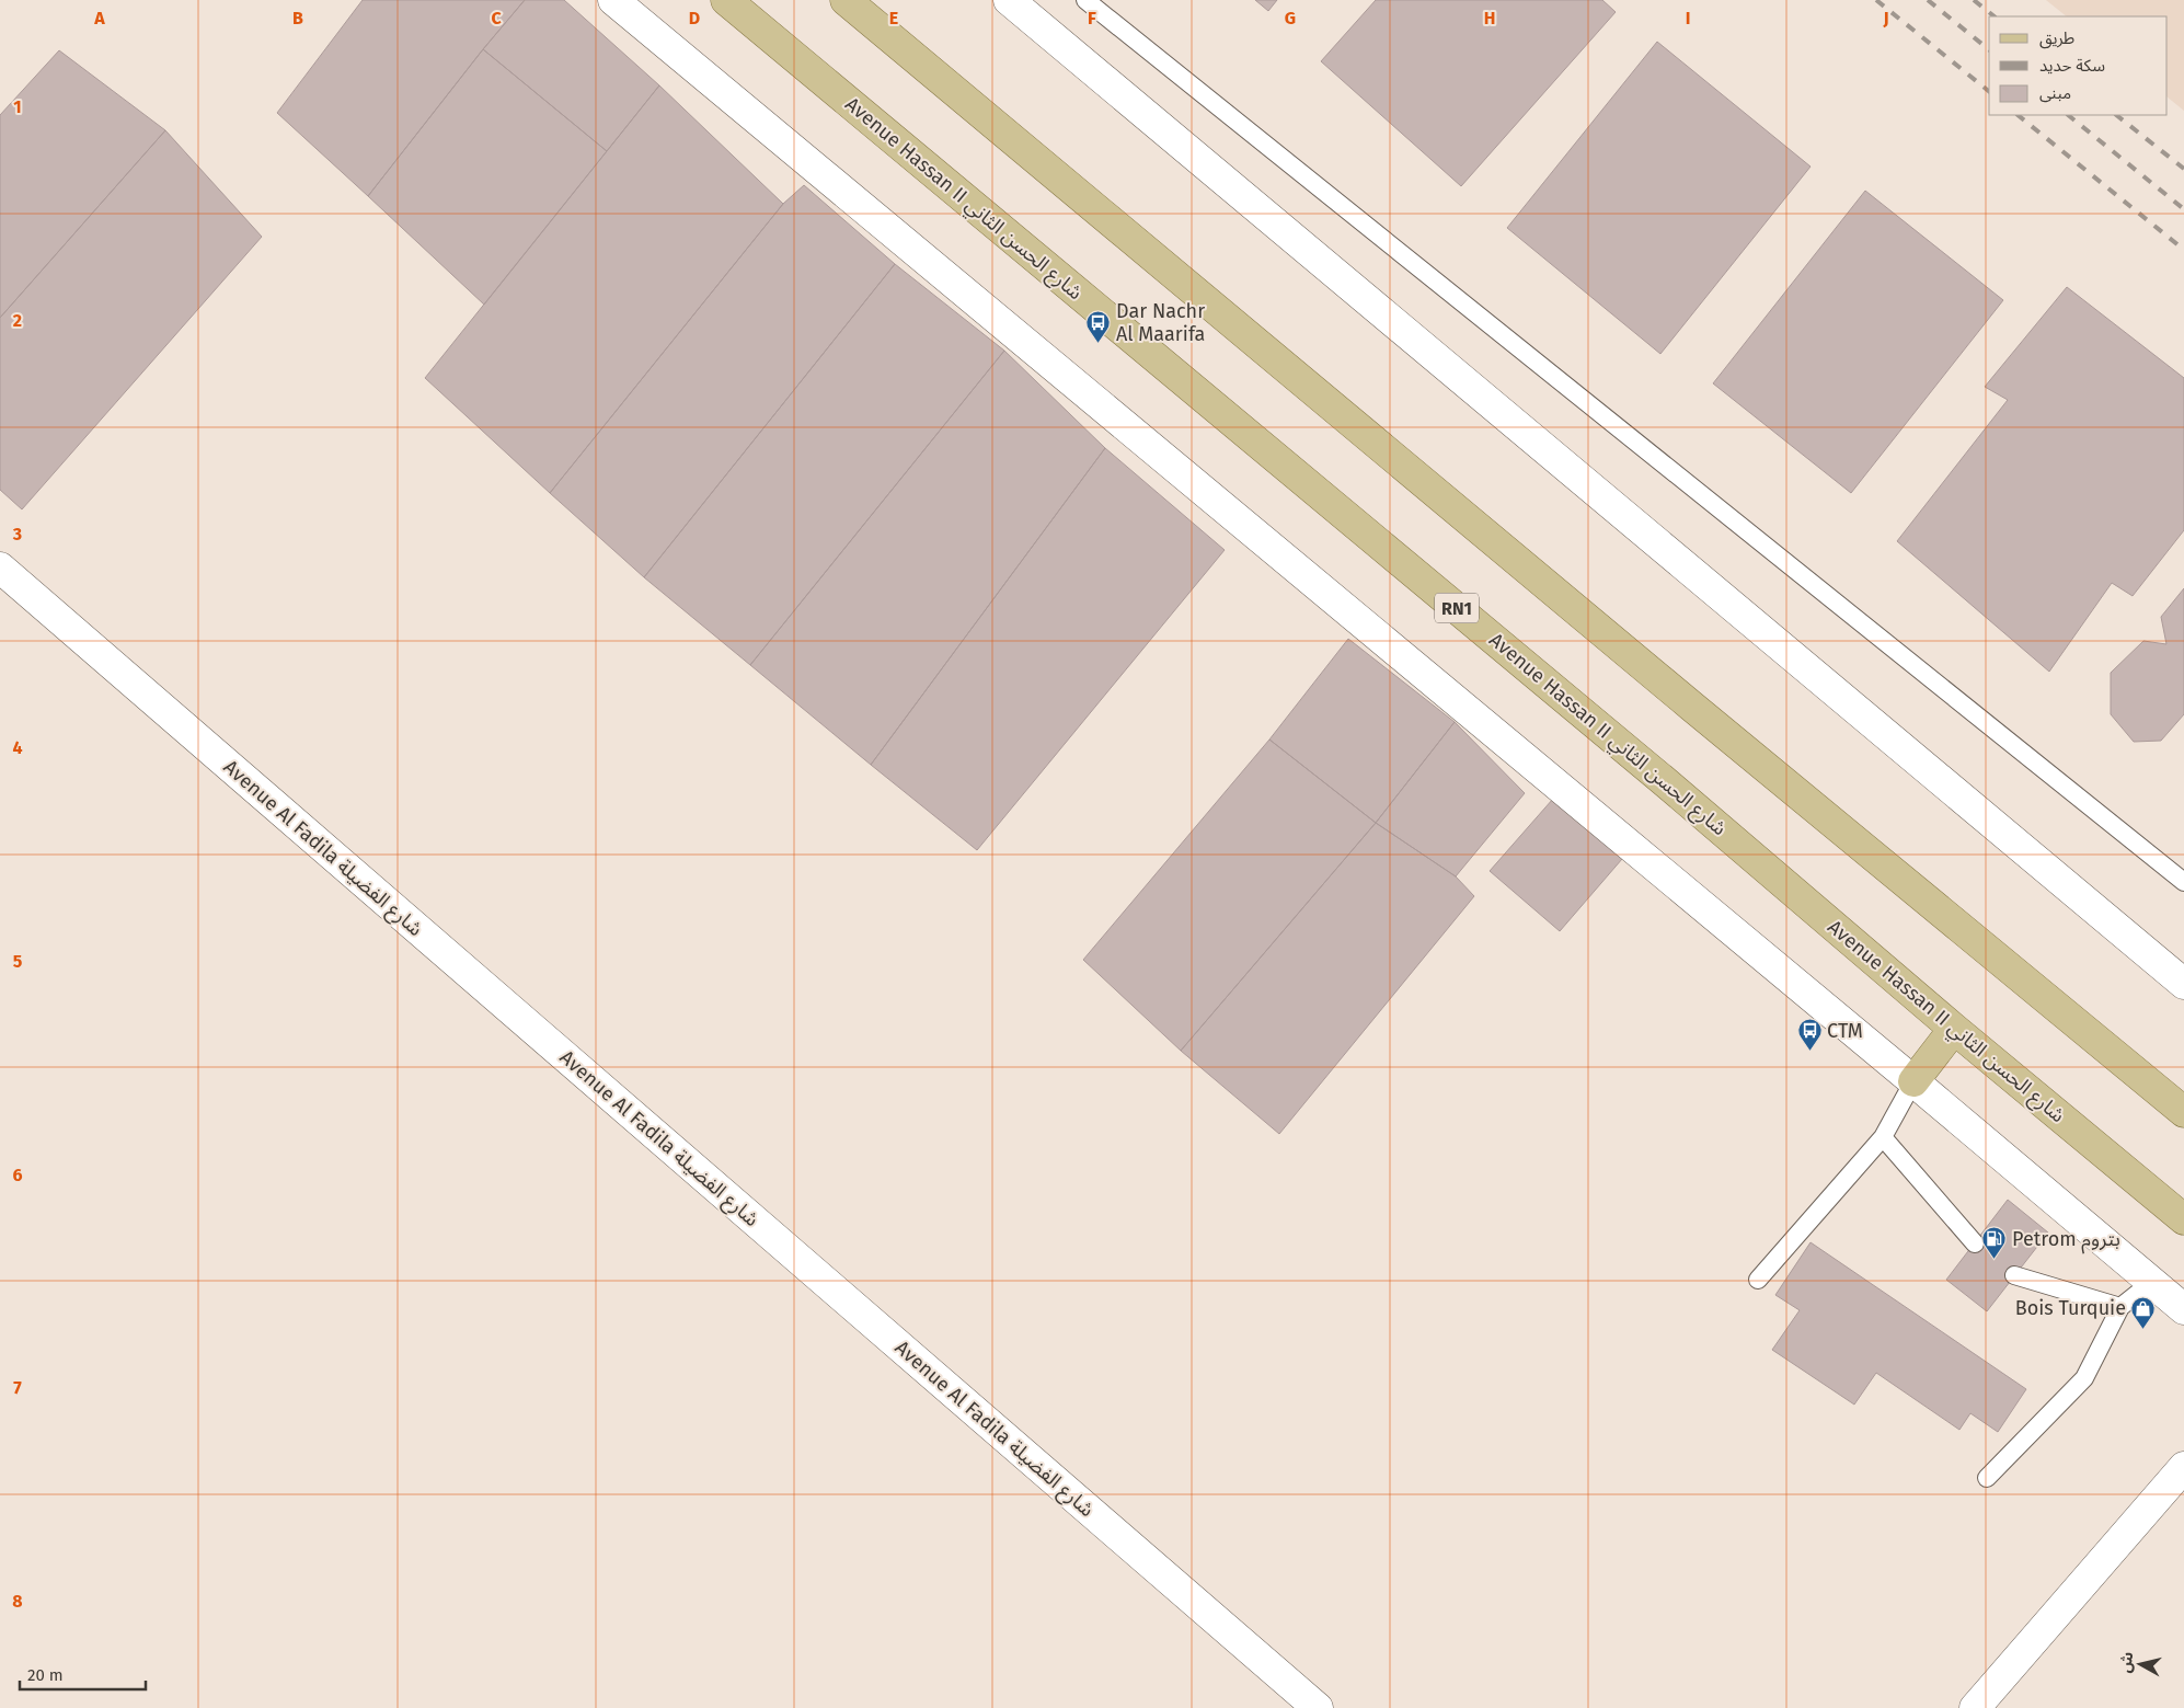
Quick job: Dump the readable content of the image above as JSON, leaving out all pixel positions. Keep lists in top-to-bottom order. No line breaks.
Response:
{"streets":{"main road":["Avenue Hassan II شارع الحسن الثاني","RN1"],"street":["Avenue Al Fadila شارع الفضيلة"]},"places":{"bus stop":["Dar Nachr Al Maarifa","CTM"],"fuel station":["Petrom بتروم"],"shop":["Bois Turquie"]},"legend":["طريق","سكة حديد","مبنى"],"scale_bar":"20 m","north":"left","grid":{"columns":["A","B","C","D","E","F","G","H","I","J"],"rows":["1","2","3","4","5","6","7","8"]}}
